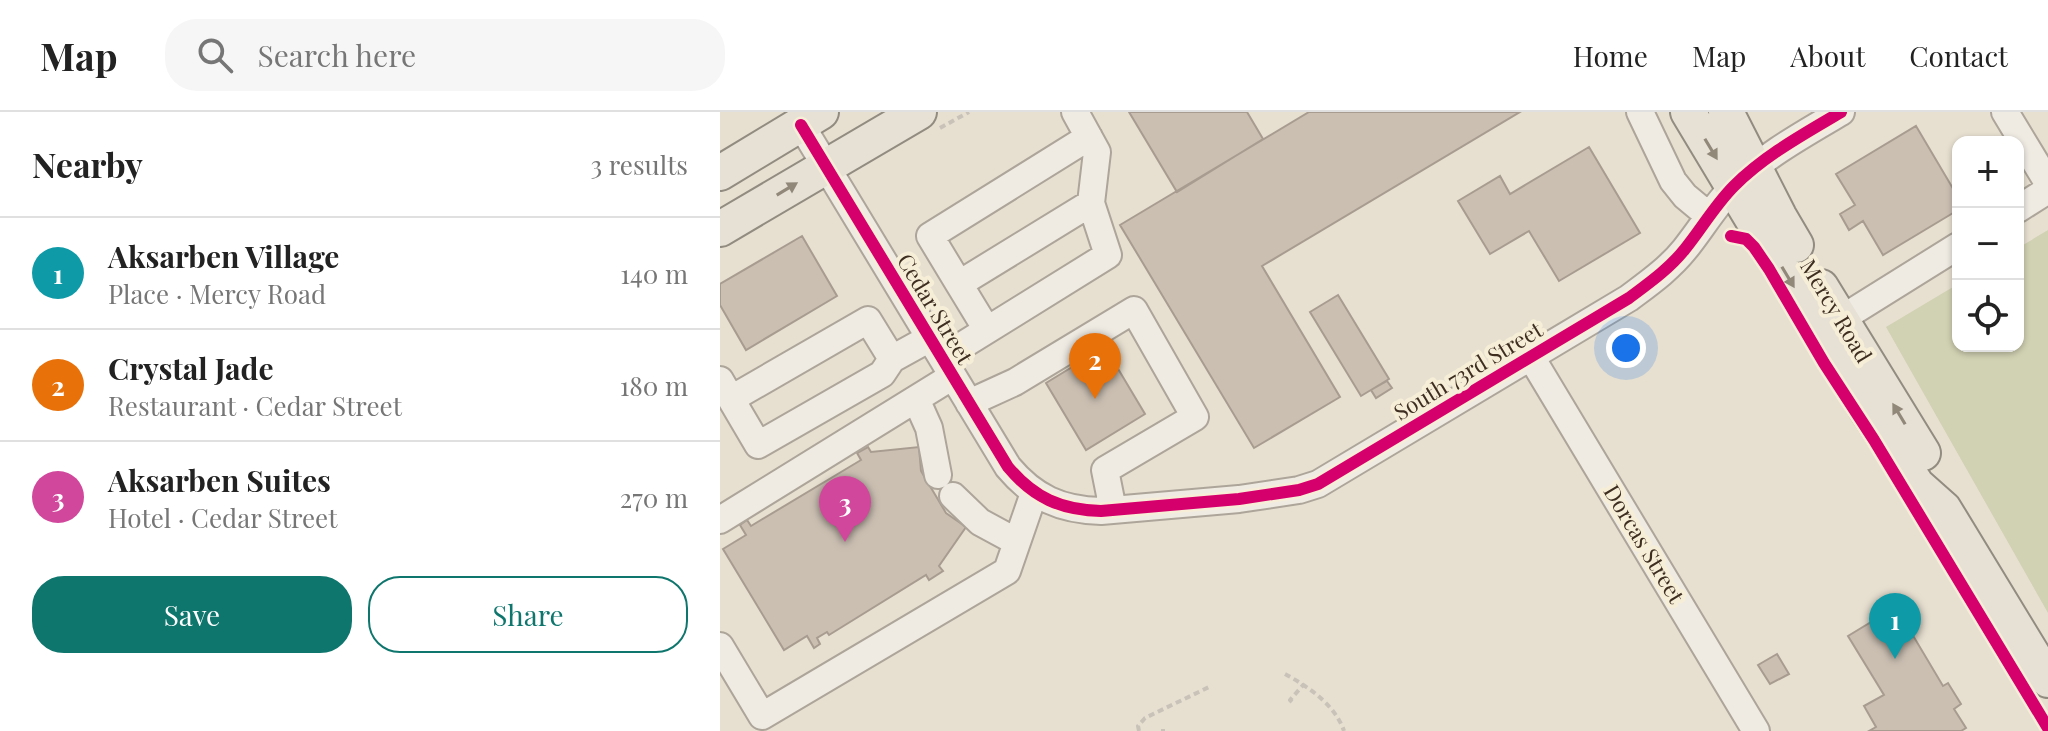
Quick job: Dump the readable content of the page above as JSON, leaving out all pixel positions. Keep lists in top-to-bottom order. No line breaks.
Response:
{"streets":{"main road":["Mercy Road"],"street":["Cedar Street","South 73rd Street","Dorcas Street"]},"crossings":[["Cedar Street","South 73rd Street"],["Mercy Road","South 73rd Street"],["South 73rd Street","Dorcas Street"]],"page":{"header":"Map","search":"Search here","nav":["Home","Map","About","Contact"],"heading":["Nearby","3 results"],"map_buttons":["+","−"],"list":[{"mark":"1","name":"Aksarben Village","note":"Place · Mercy Road","value":"140 m"},{"mark":"2","name":"Crystal Jade","note":"Restaurant · Cedar Street","value":"180 m"},{"mark":"3","name":"Aksarben Suites","note":"Hotel · Cedar Street","value":"270 m"}],"pins":["2","3","1"],"buttons":["Save","Share"]}}
